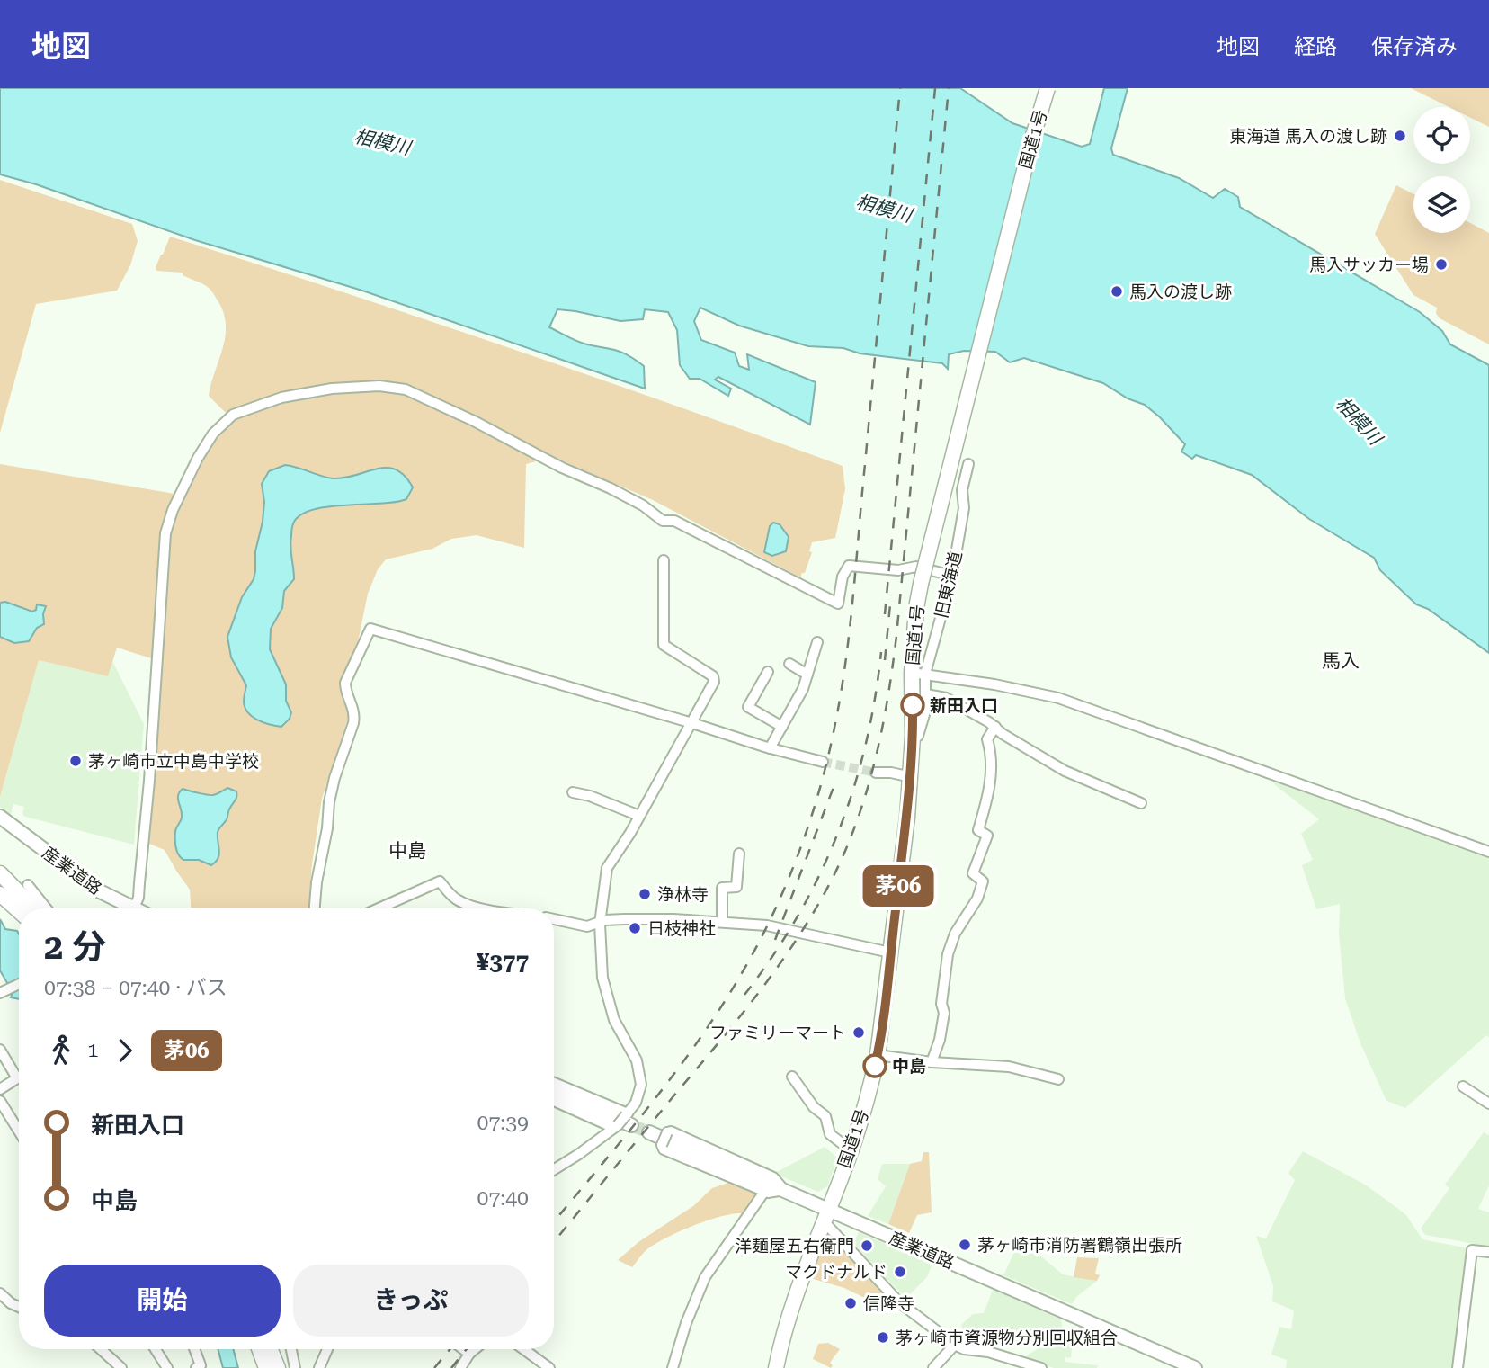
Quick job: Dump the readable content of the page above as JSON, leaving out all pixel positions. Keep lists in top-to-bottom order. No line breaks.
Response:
{"streets":{"highway":["国道1号"],"main road":["産業道路"],"street":["旧東海道"]},"crossings":[["国道1号","旧東海道"],["国道1号","産業道路"]],"districts":["馬入","中島"],"water":["相模川"],"places":["東海道 馬入の渡し跡","馬入サッカー場","馬入の渡し跡","新田入口","茅ヶ崎市立中島中学校","浄林寺","日枝神社","ファミリーマート","中島","茅ヶ崎市消防署鶴嶺出張所","洋麺屋五右衛門","マクドナルド","信隆寺","茅ヶ崎市資源物分別回収組合"],"lines":["bus line 茅06"],"page":{"header":"地図","nav":["地図","経路","保存済み"],"on_map":"茅06","heading":["2 分","07:38 – 07:40 · バス","¥377"],"legs":["1","茅06"],"list":[{"name":"新田入口","value":"07:39"},{"name":"中島","value":"07:40"}],"buttons":["開始","きっぷ"]}}
